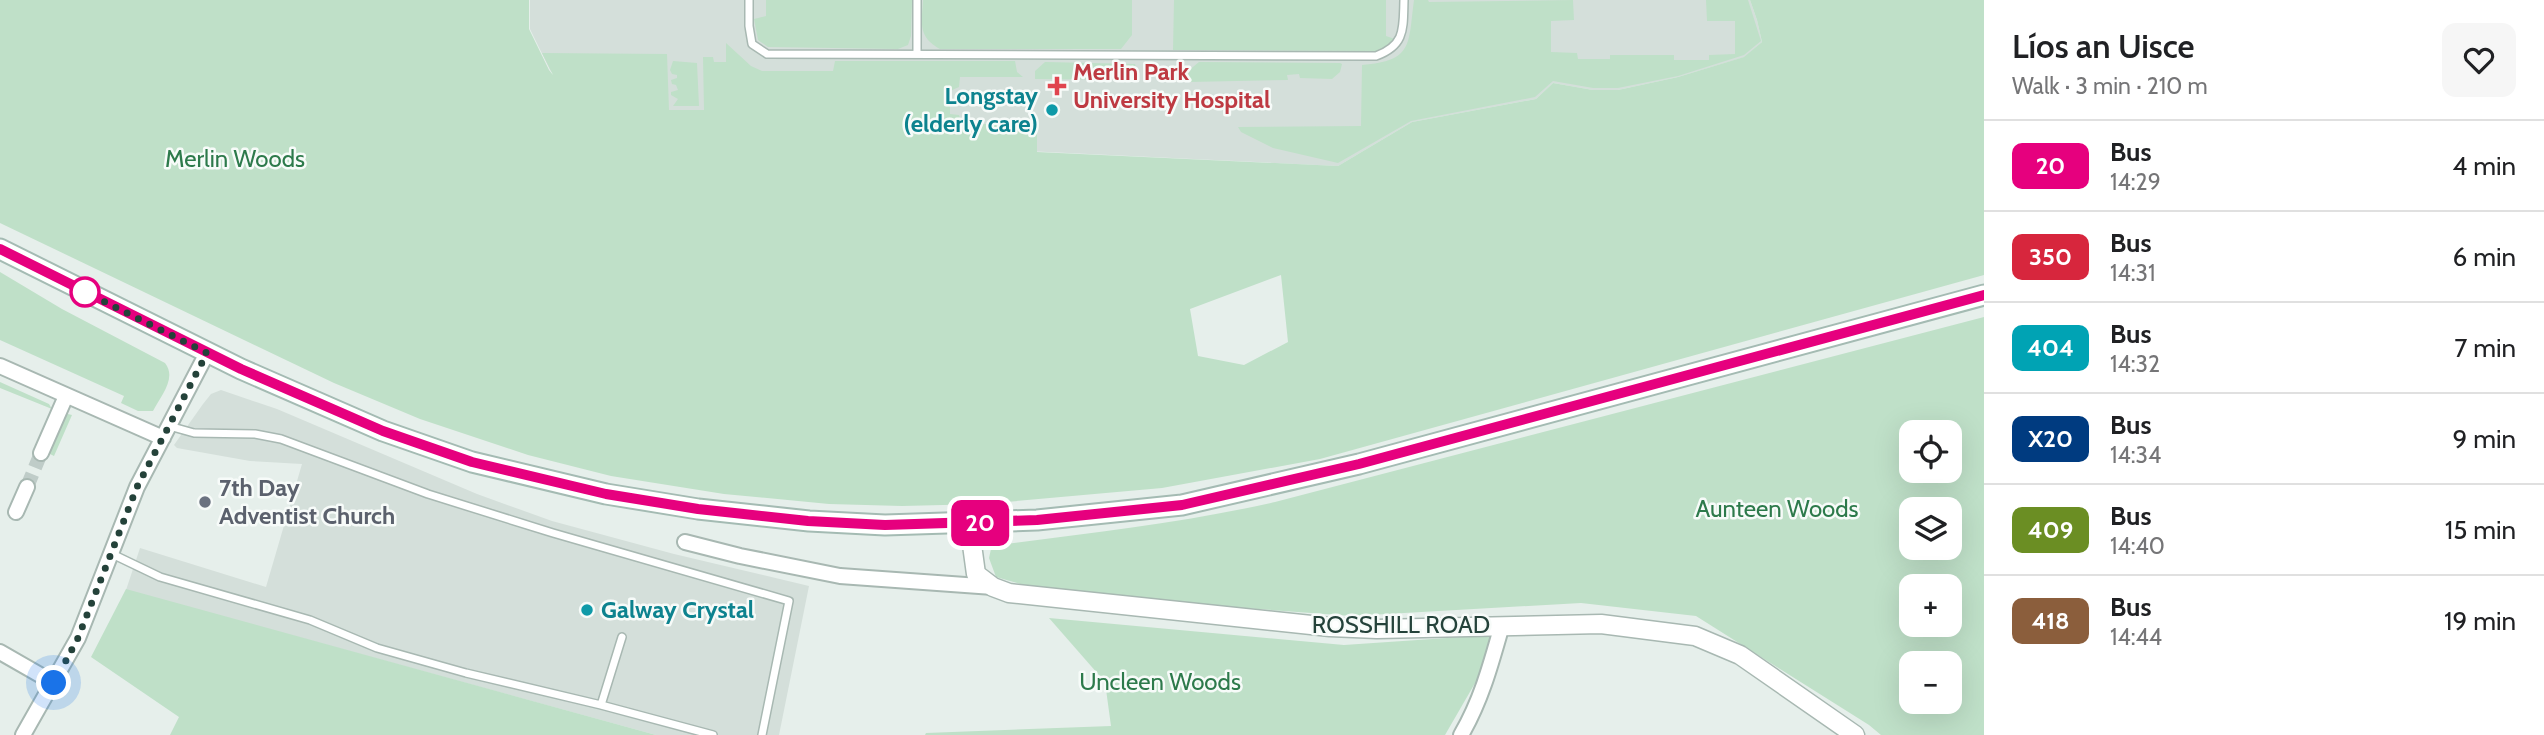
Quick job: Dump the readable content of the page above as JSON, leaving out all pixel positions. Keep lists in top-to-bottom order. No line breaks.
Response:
{"streets":{"street":["ROSSHILL ROAD"]},"parks":["Merlin Woods","Aunteen Woods","Uncleen Woods"],"places":{"health":["Merlin Park University Hospital"],"other":["Longstay (elderly care)","7th Day Adventist Church","Galway Crystal"]},"lines":["bus line 20"],"page":{"on_map":"20","heading":["Líos an Uisce","Walk · 3 min · 210 m"],"list":[{"mark":"20","name":"Bus","note":"14:29","value":"4 min"},{"mark":"350","name":"Bus","note":"14:31","value":"6 min"},{"mark":"404","name":"Bus","note":"14:32","value":"7 min"},{"mark":"X20","name":"Bus","note":"14:34","value":"9 min"},{"mark":"409","name":"Bus","note":"14:40","value":"15 min"},{"mark":"418","name":"Bus","note":"14:44","value":"19 min"}],"map_buttons":["+","−"]}}
